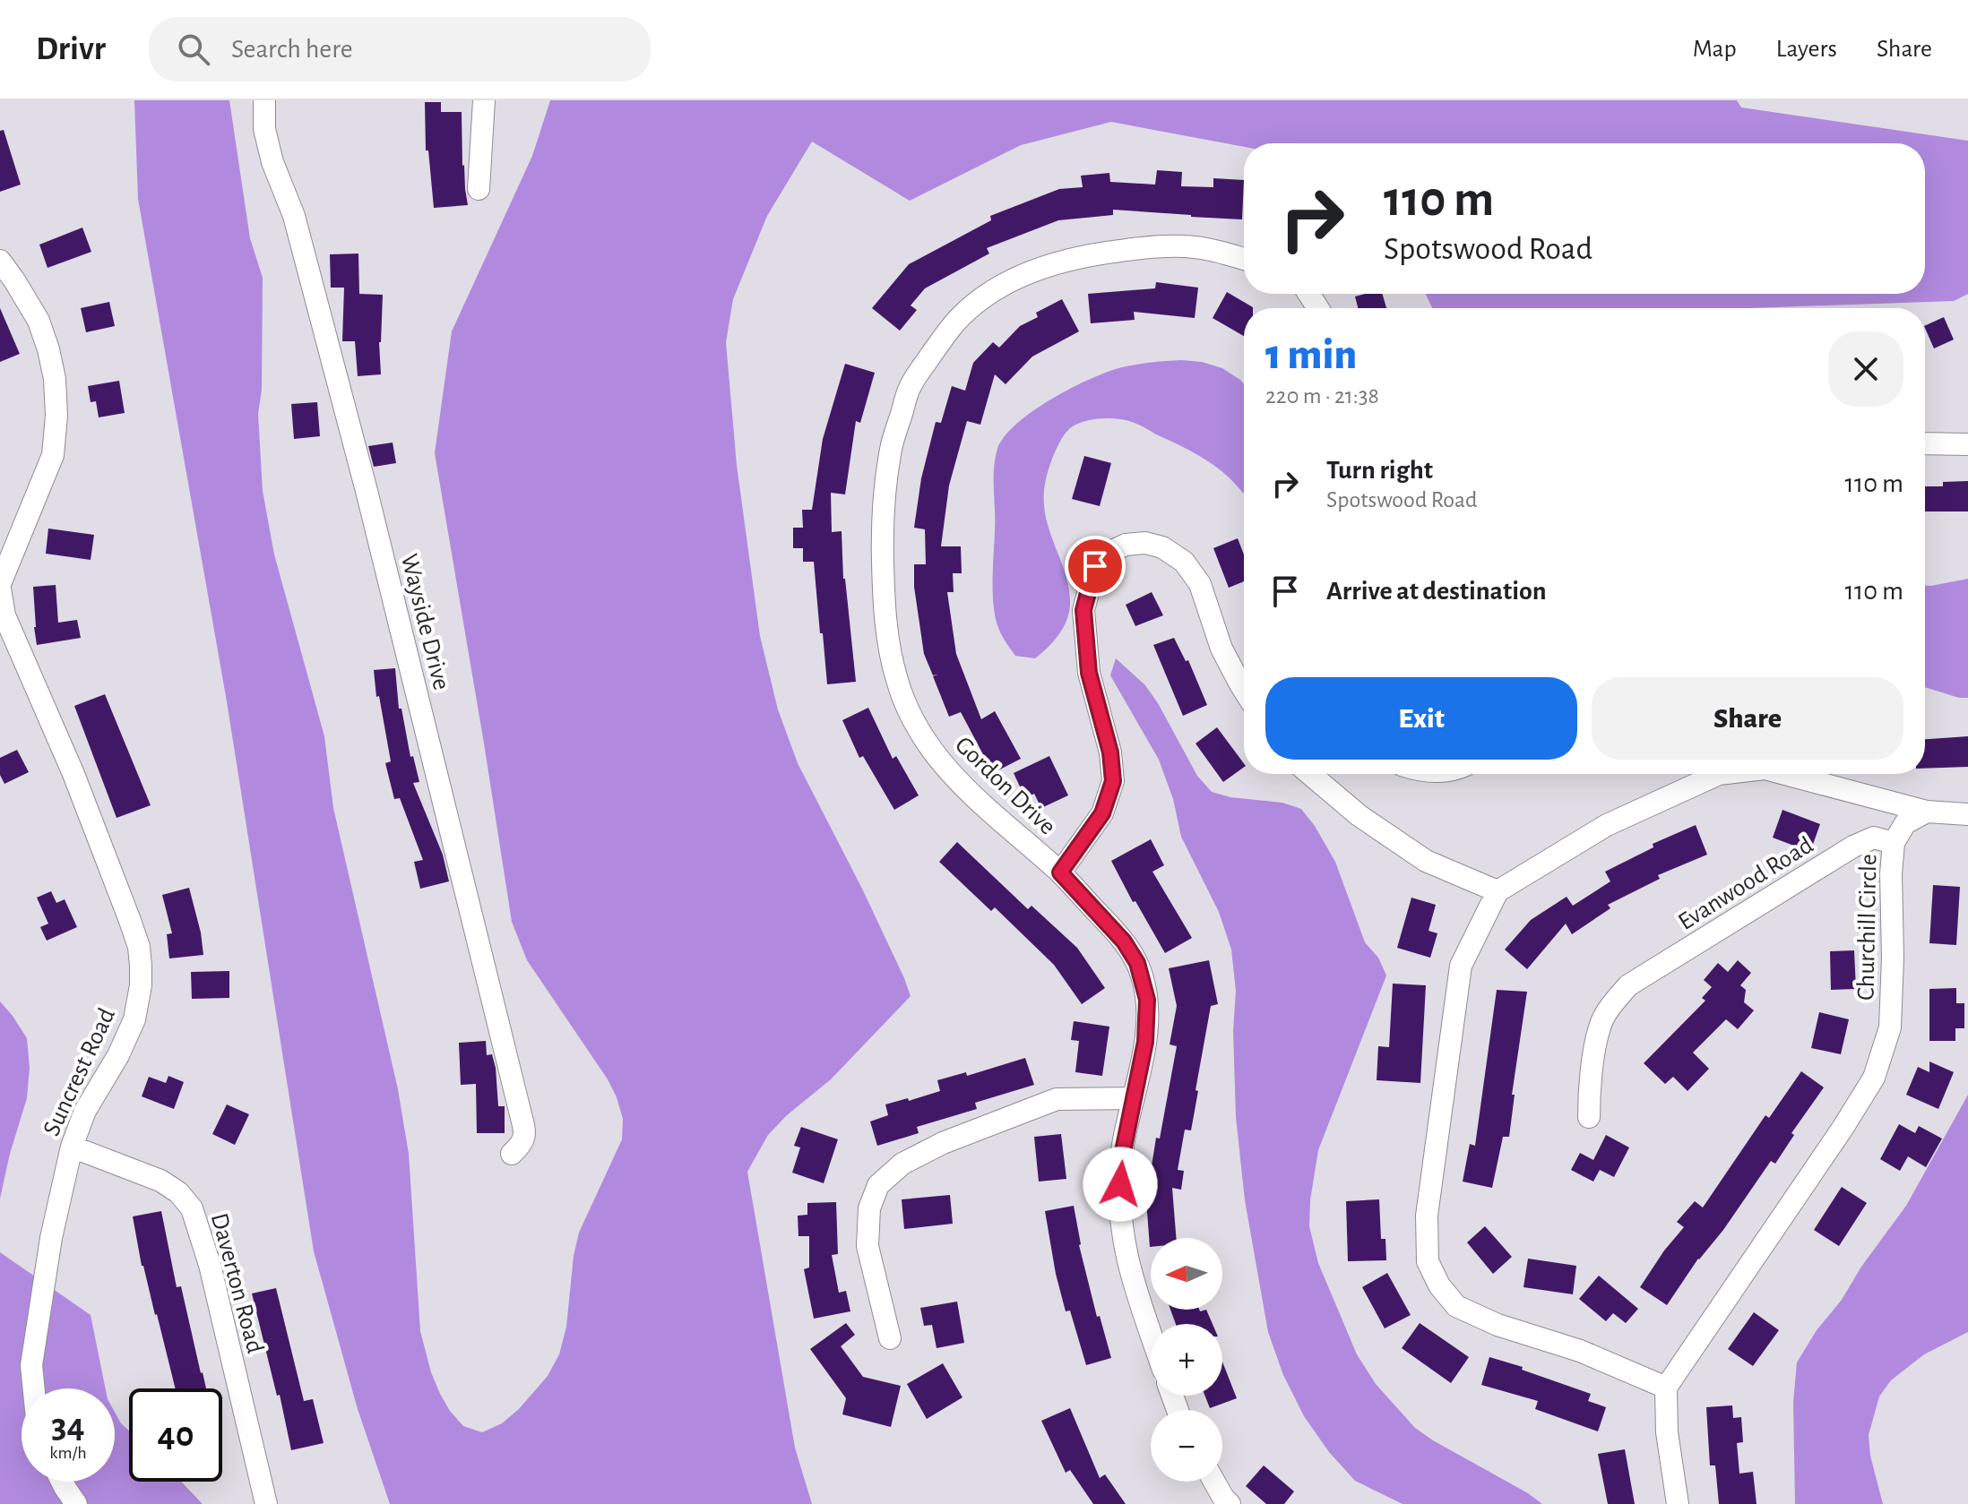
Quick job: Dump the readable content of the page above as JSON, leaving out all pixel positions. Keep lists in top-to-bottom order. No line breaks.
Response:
{"streets":{"street":["Wayside Drive","Gordon Drive","Evanwood Road","Churchill Circle","Suncrest Road","Daverton Road"]},"crossings":[["Evanwood Road","Churchill Circle"],["Suncrest Road","Daverton Road"]],"north":"left","page":{"header":"Drivr","search":"Search here","nav":["Map","Layers","Share"],"turn":["110 m","Spotswood Road"],"heading":["1 min","220 m · 21:38"],"list":[{"name":"Turn right","note":"Spotswood Road","value":"110 m"},{"name":"Arrive at destination","value":"110 m"}],"buttons":["Exit","Share"],"map_buttons":["+","−"],"speed":"34 km/h","limit":"40"}}
